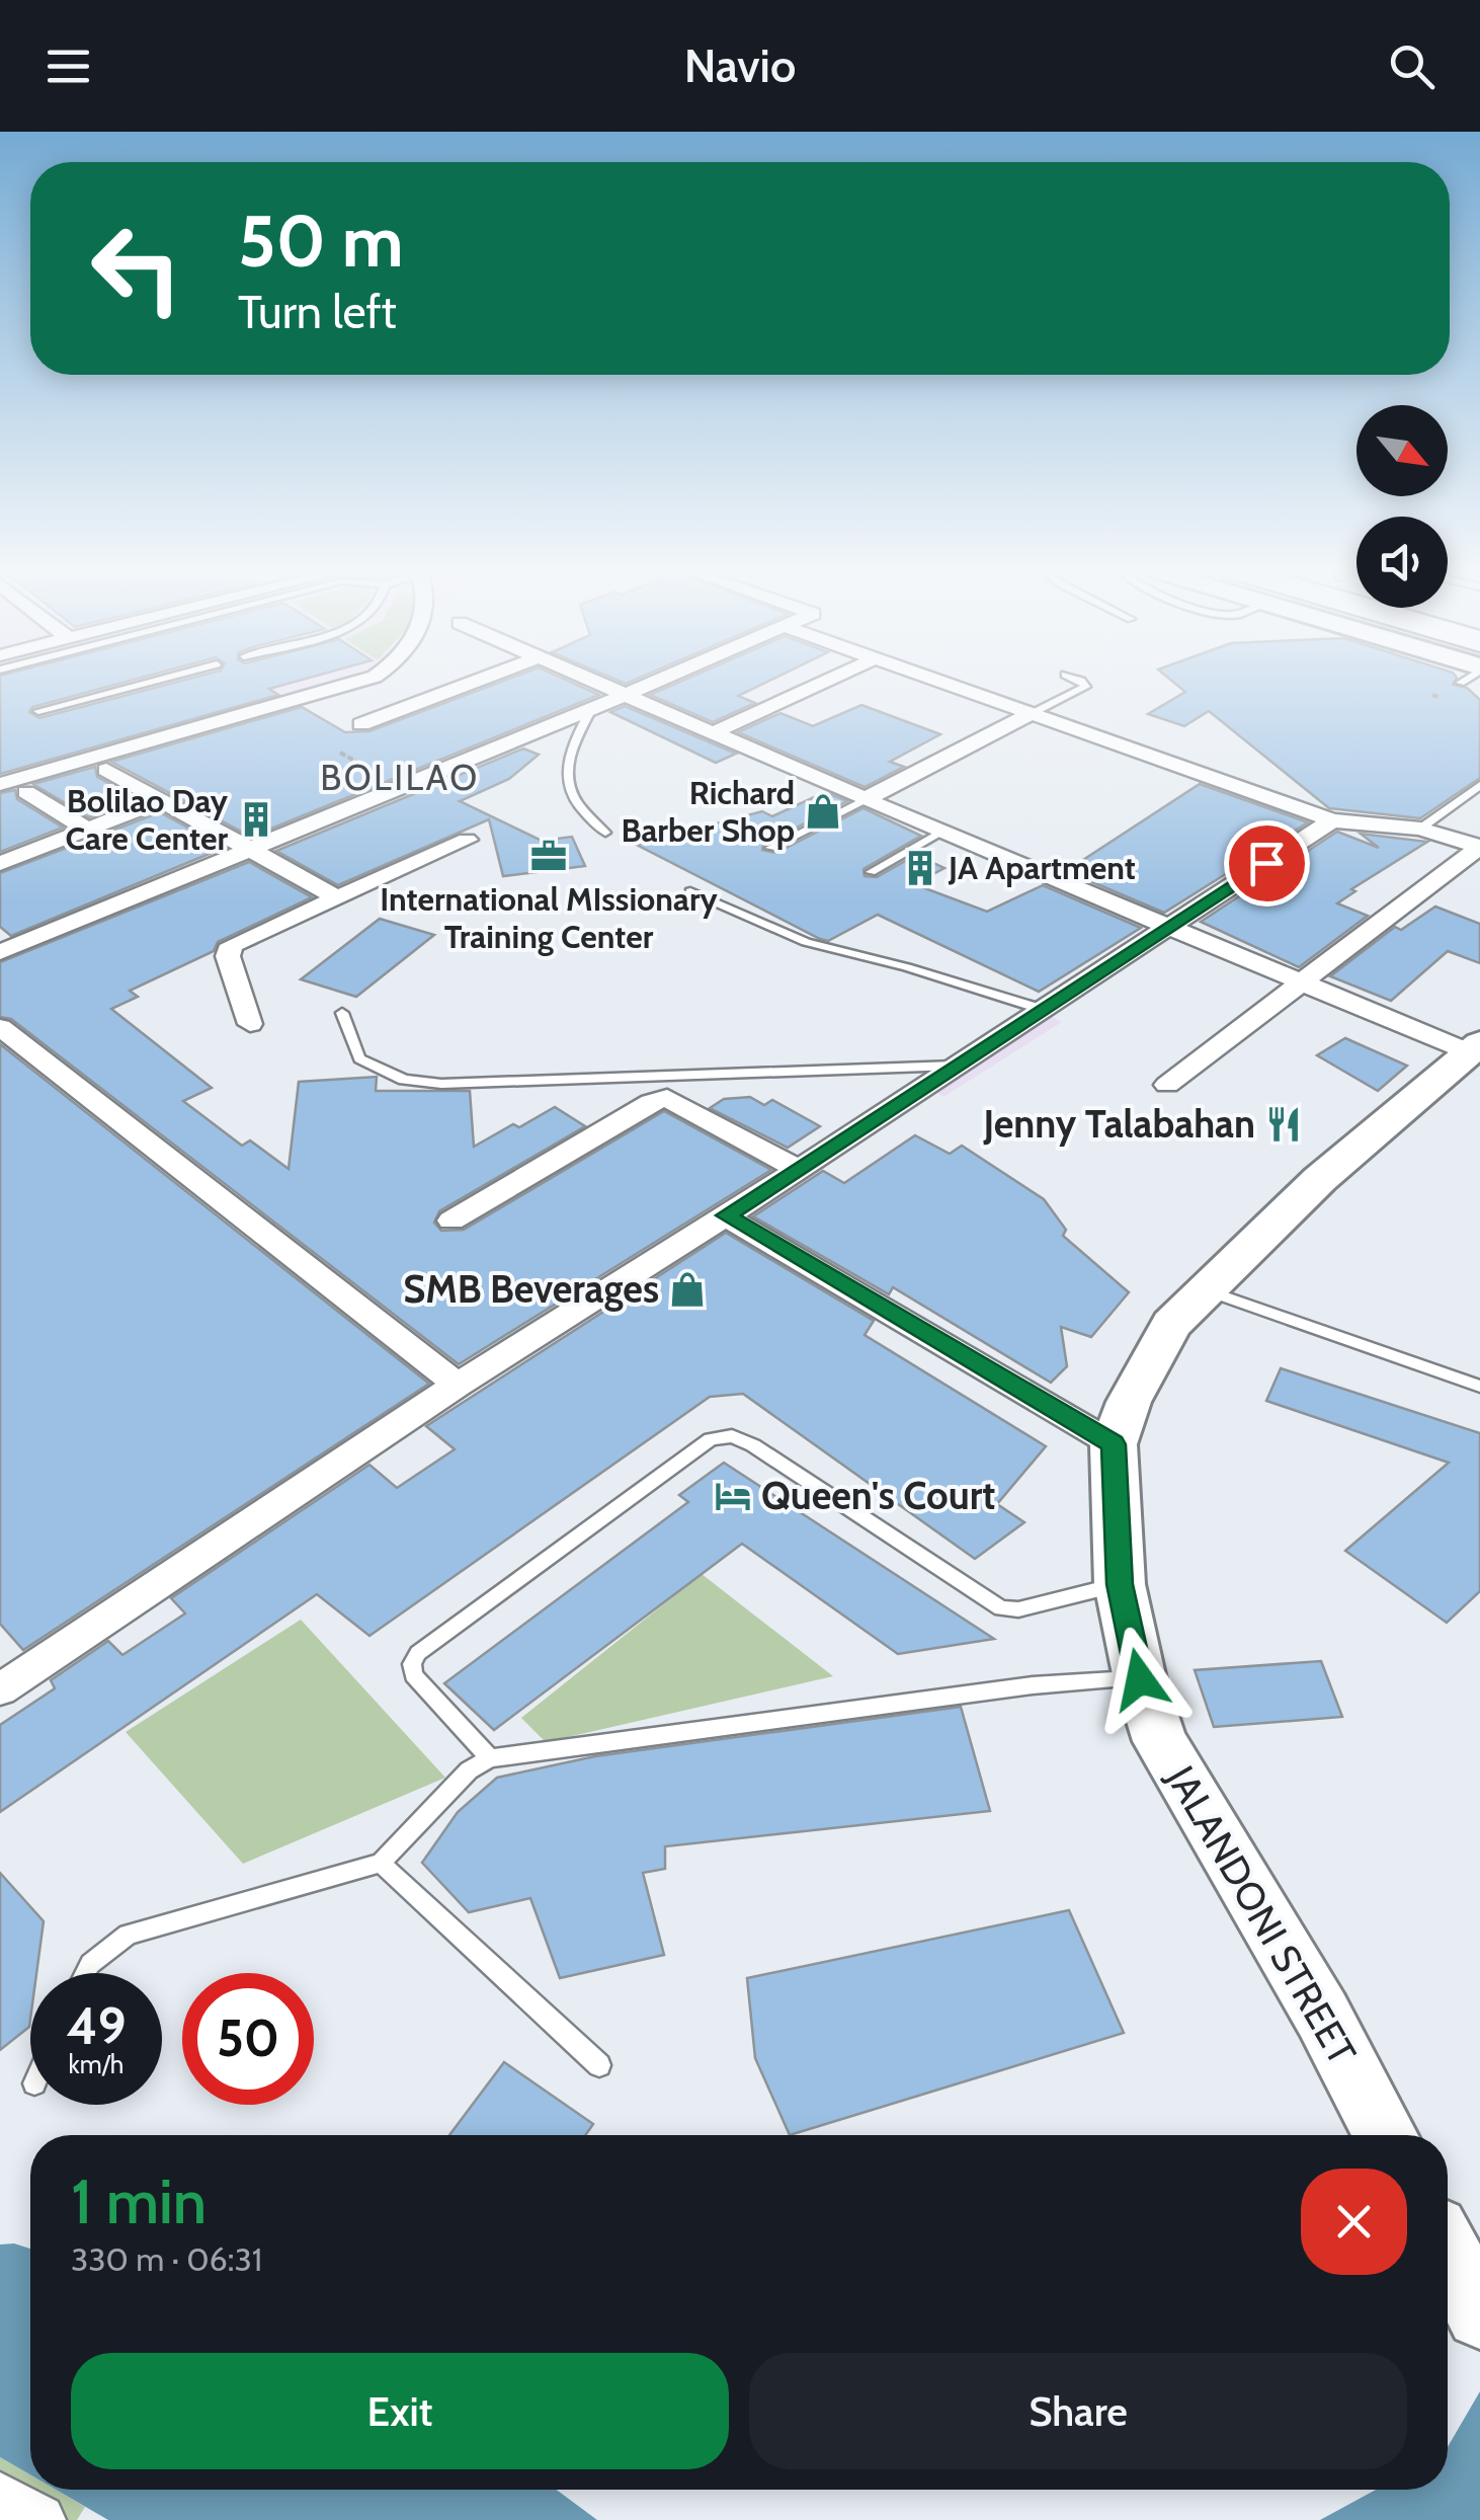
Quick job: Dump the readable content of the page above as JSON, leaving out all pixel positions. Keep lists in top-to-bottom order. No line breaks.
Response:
{"streets":{"main road":["JALANDONI STREET"]},"districts":["BOLILAO"],"places":{"shop":["Richard Barber Shop","SMB Beverages"],"building":["Bolilao Day Care Center","JA Apartment"],"office":["International MIssionary Training Center"],"restaurant":["Jenny Talabahan"],"hotel":["Queen's Court"]},"north":"bottom right","page":{"header":"Navio","turn":["50 m","Turn left"],"speed":"49 km/h","limit":"50","heading":["1 min","330 m · 06:31"],"buttons":["Exit","Share"]}}
